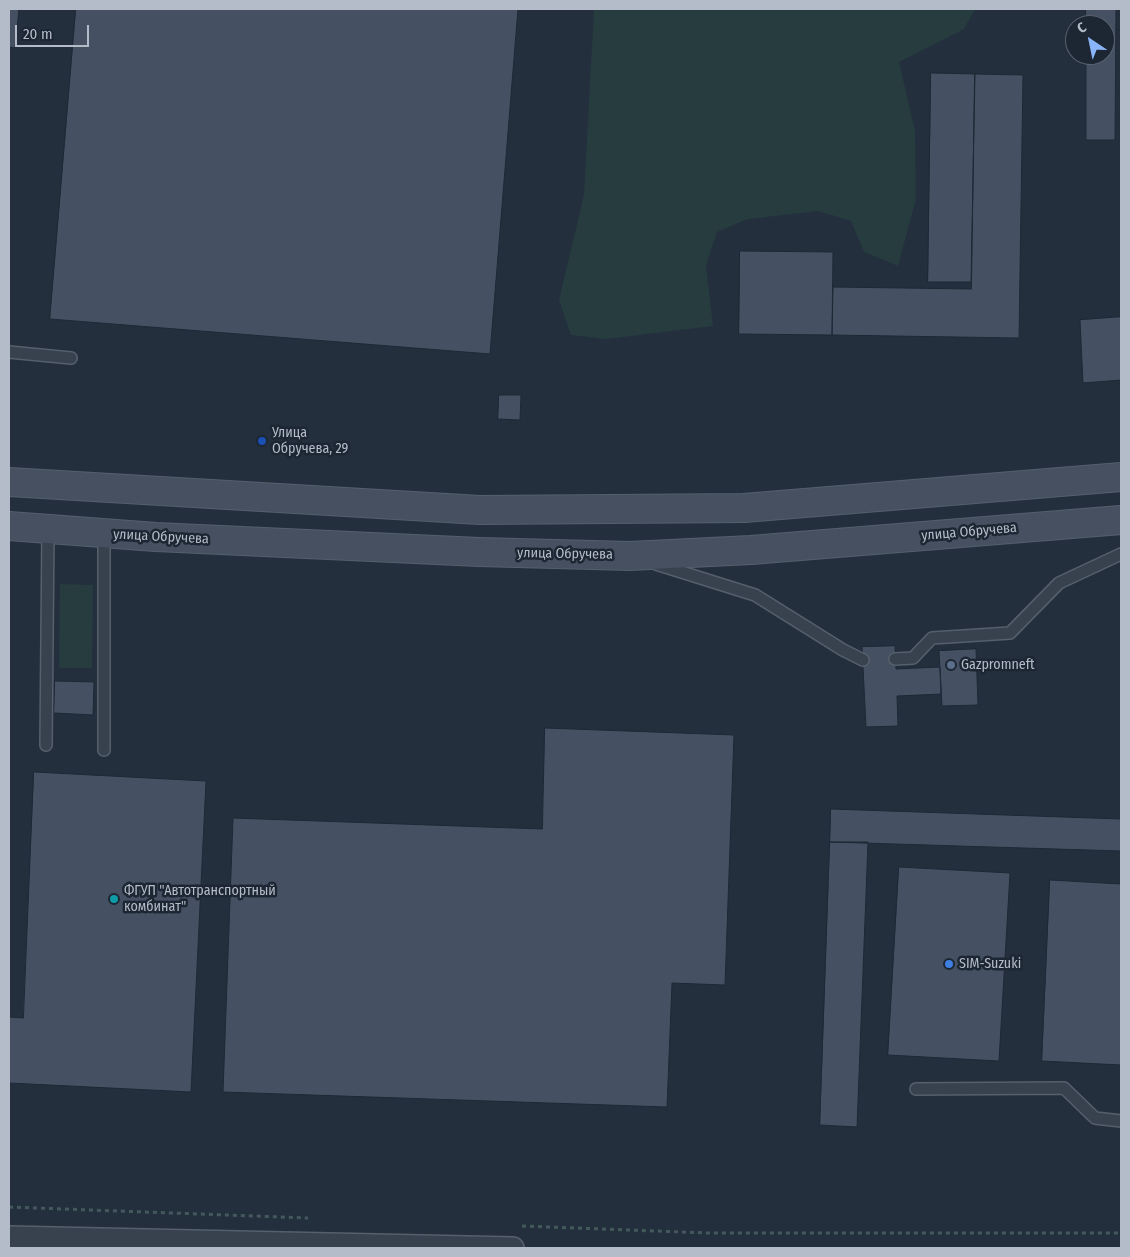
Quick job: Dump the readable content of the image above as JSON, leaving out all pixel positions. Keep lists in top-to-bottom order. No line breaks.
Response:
{"streets":{"main road":["улица Обручева"]},"places":["Улица Обручева, 29","Gazpromneft","ФГУП \"Автотранспортный комбинат\"","SIM-Suzuki"],"scale_bar":"20 m","north":"top left"}
